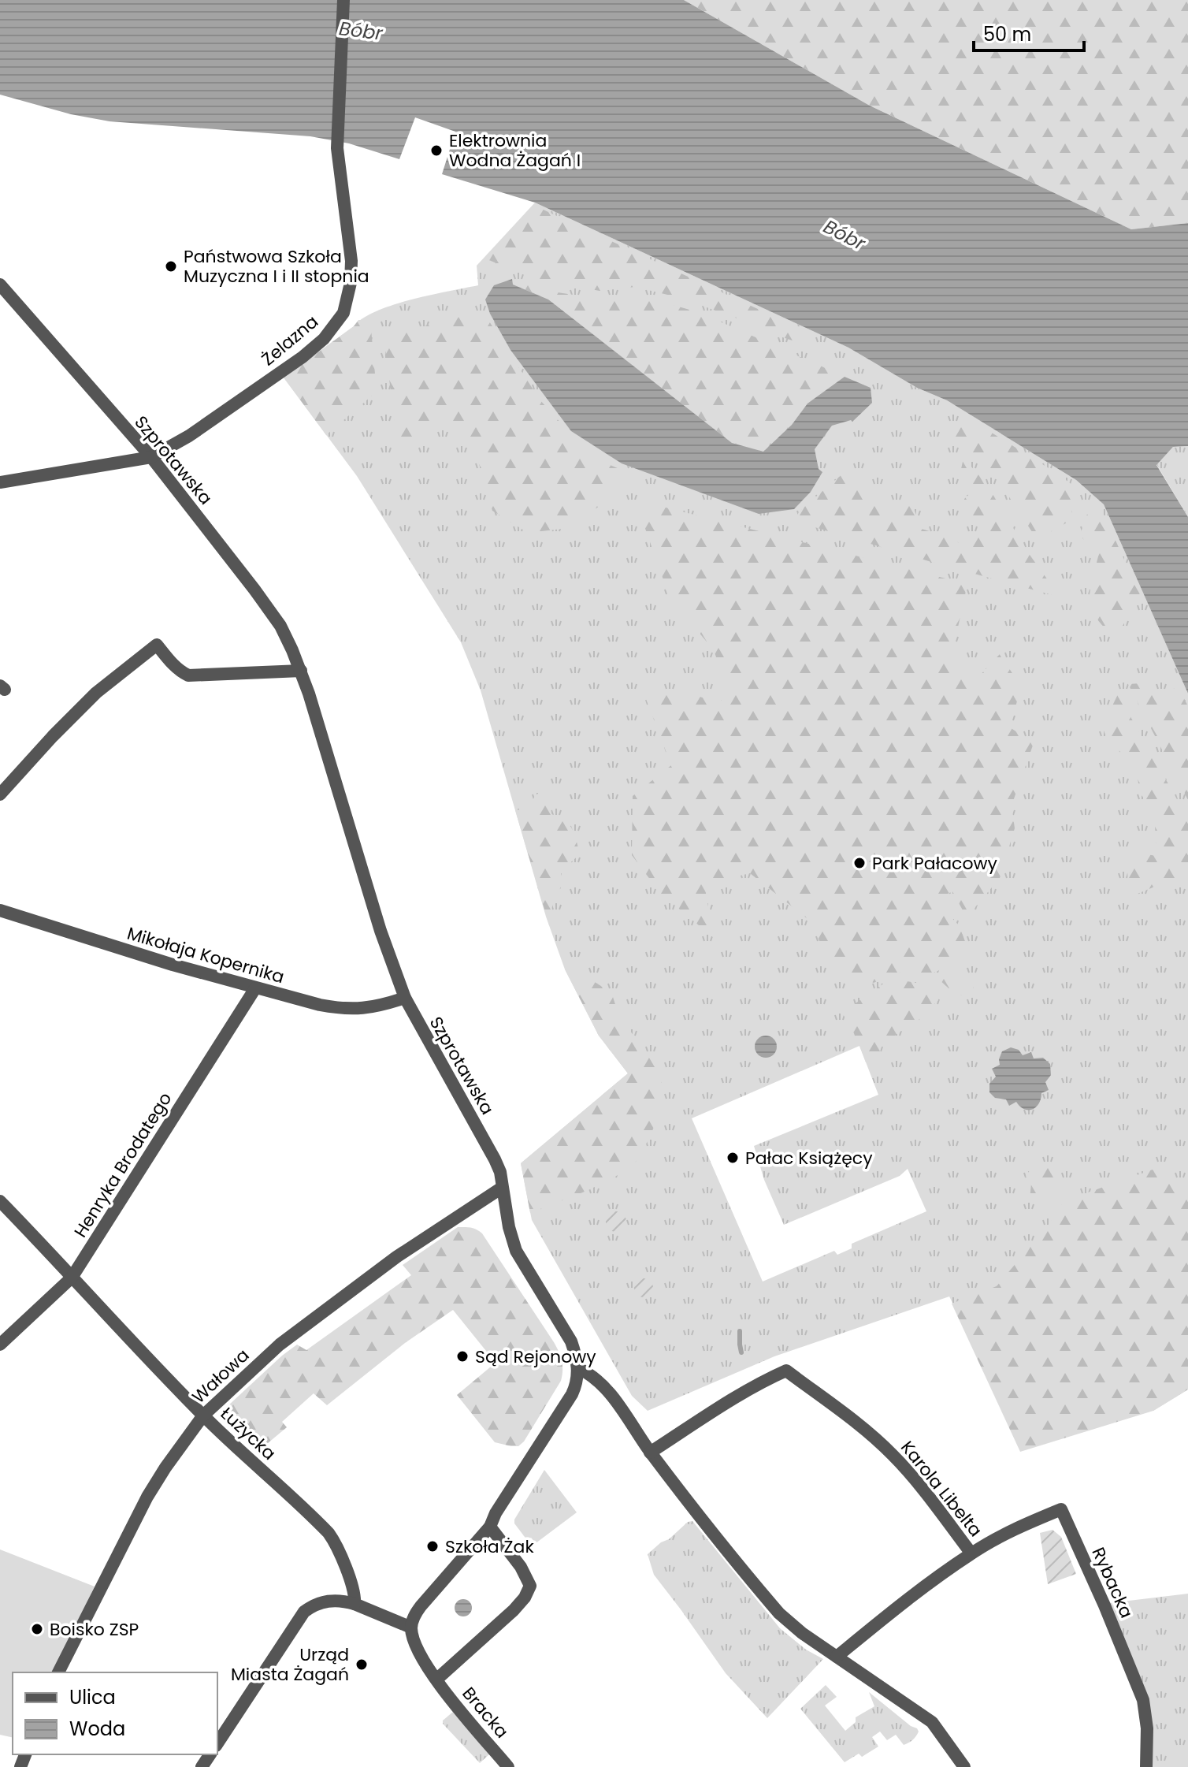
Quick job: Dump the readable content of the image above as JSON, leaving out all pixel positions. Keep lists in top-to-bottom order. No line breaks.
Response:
{"streets":{"street":["Żelazna","Szprotawska","Mikołaja Kopernika","Henryka Brodatego","Wałowa","Łużycka","Karola Libelta","Rybacka","Bracka"]},"crossings":[["Żelazna","Szprotawska"],["Szprotawska","Mikołaja Kopernika"],["Szprotawska","Wałowa"],["Mikołaja Kopernika","Henryka Brodatego"],["Henryka Brodatego","Łużycka"],["Wałowa","Łużycka"],["Karola Libelta","Rybacka"]],"water":["Bóbr"],"places":["Elektrownia Wodna Żagań I","Państwowa Szkoła Muzyczna I i II stopnia","Park Pałacowy","Pałac Książęcy","Sąd Rejonowy","Szkoła Żak","Boisko ZSP","Urząd Miasta Żagań"],"legend":["Ulica","Woda"],"scale_bar":"50 m"}
